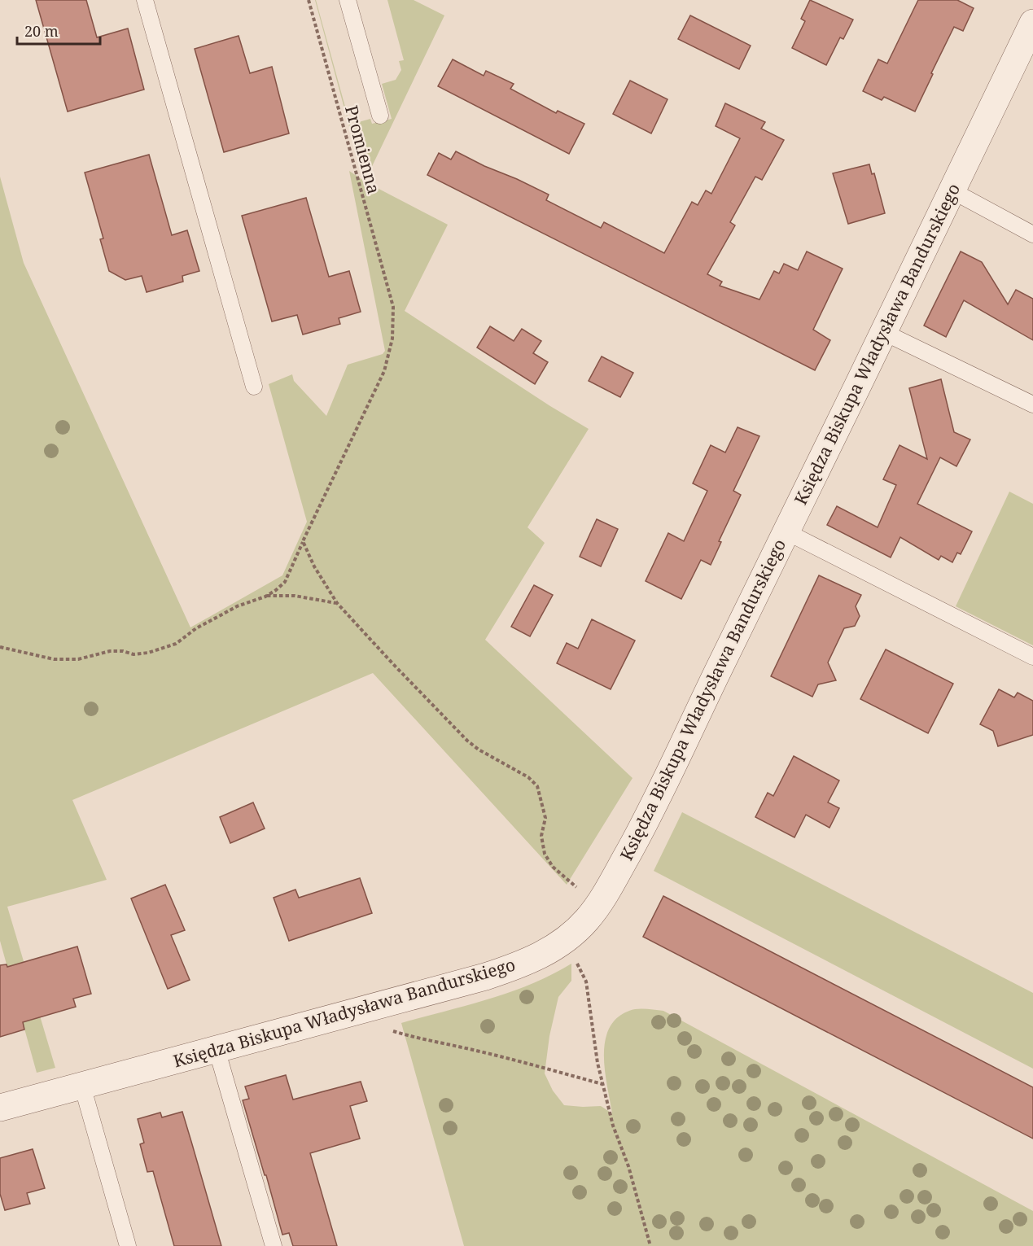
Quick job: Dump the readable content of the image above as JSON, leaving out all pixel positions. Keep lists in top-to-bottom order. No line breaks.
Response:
{"streets":{"street":["Księdza Biskupa Władysława Bandurskiego"],"path":["Promienna"]},"scale_bar":"20 m"}
